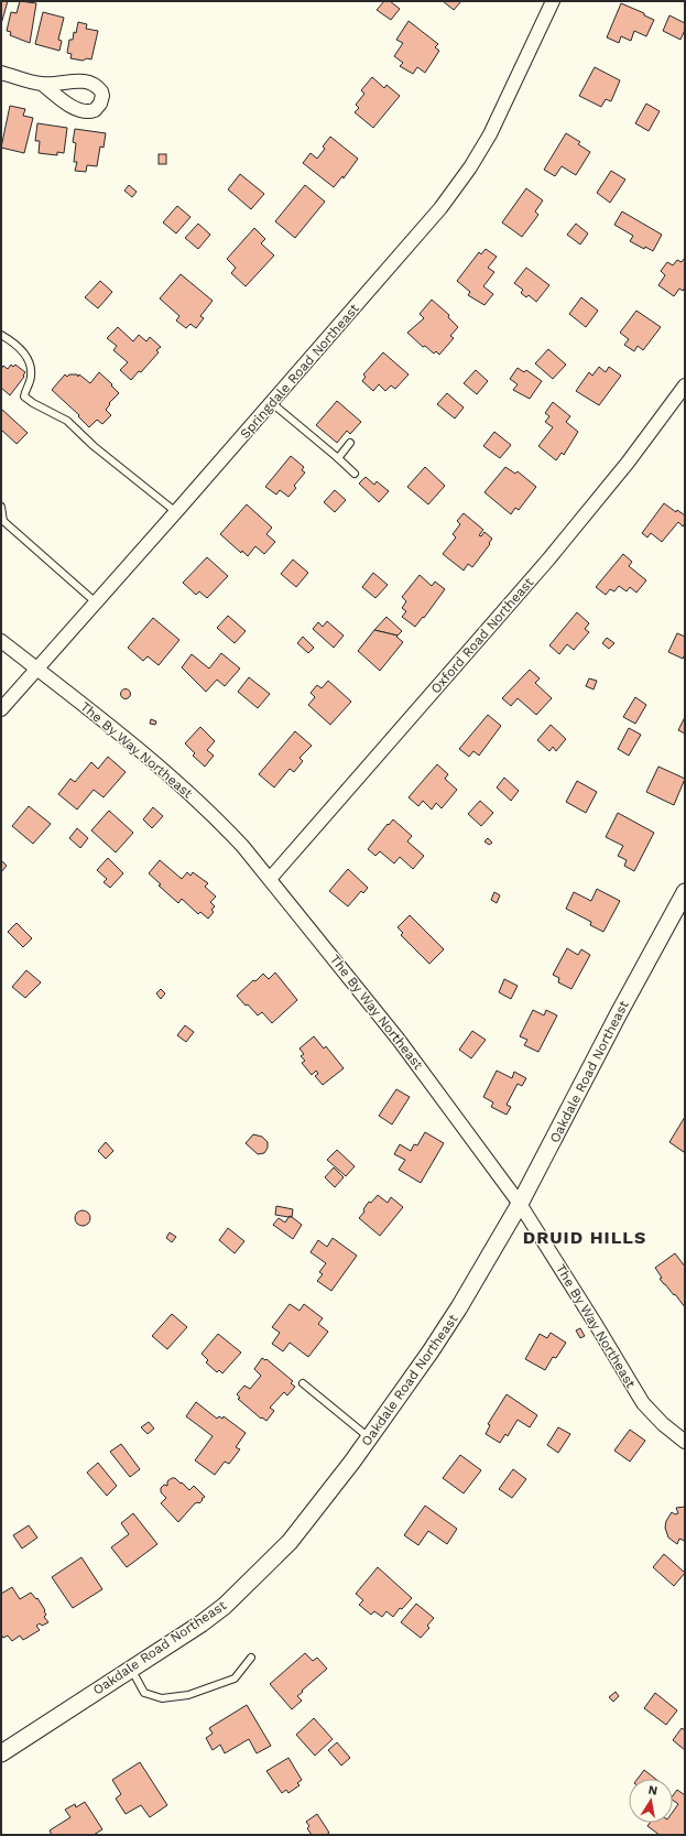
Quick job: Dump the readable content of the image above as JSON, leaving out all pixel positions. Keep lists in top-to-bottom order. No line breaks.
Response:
{"streets":{"street":["Springdale Road Northeast","Oxford Road Northeast","The By Way Northeast","Oakdale Road Northeast"]},"crossings":[["Springdale Road Northeast","The By Way Northeast"],["Oxford Road Northeast","The By Way Northeast"],["The By Way Northeast","Oakdale Road Northeast"]],"districts":["DRUID HILLS"],"north":"top"}
